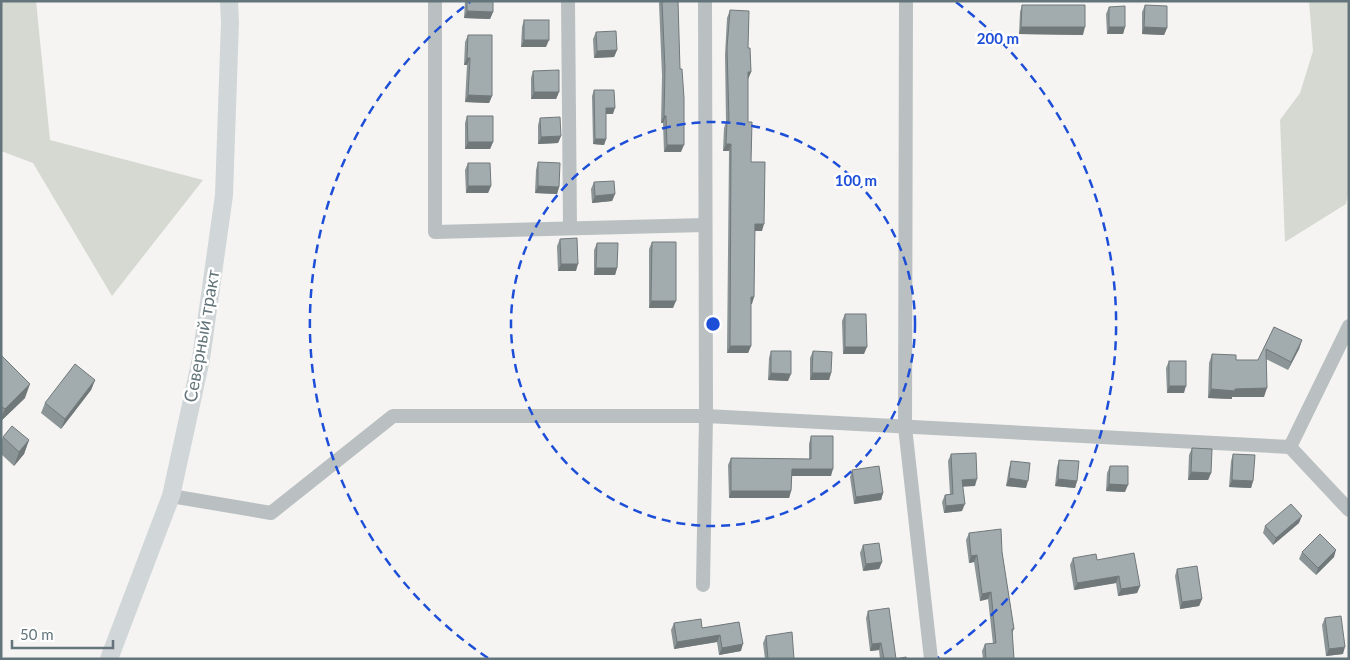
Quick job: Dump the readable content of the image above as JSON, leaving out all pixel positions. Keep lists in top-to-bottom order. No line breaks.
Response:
{"streets":{"main road":["Северный тракт"]},"scale_bar":"50 m","rings":["200 m","100 m"]}
